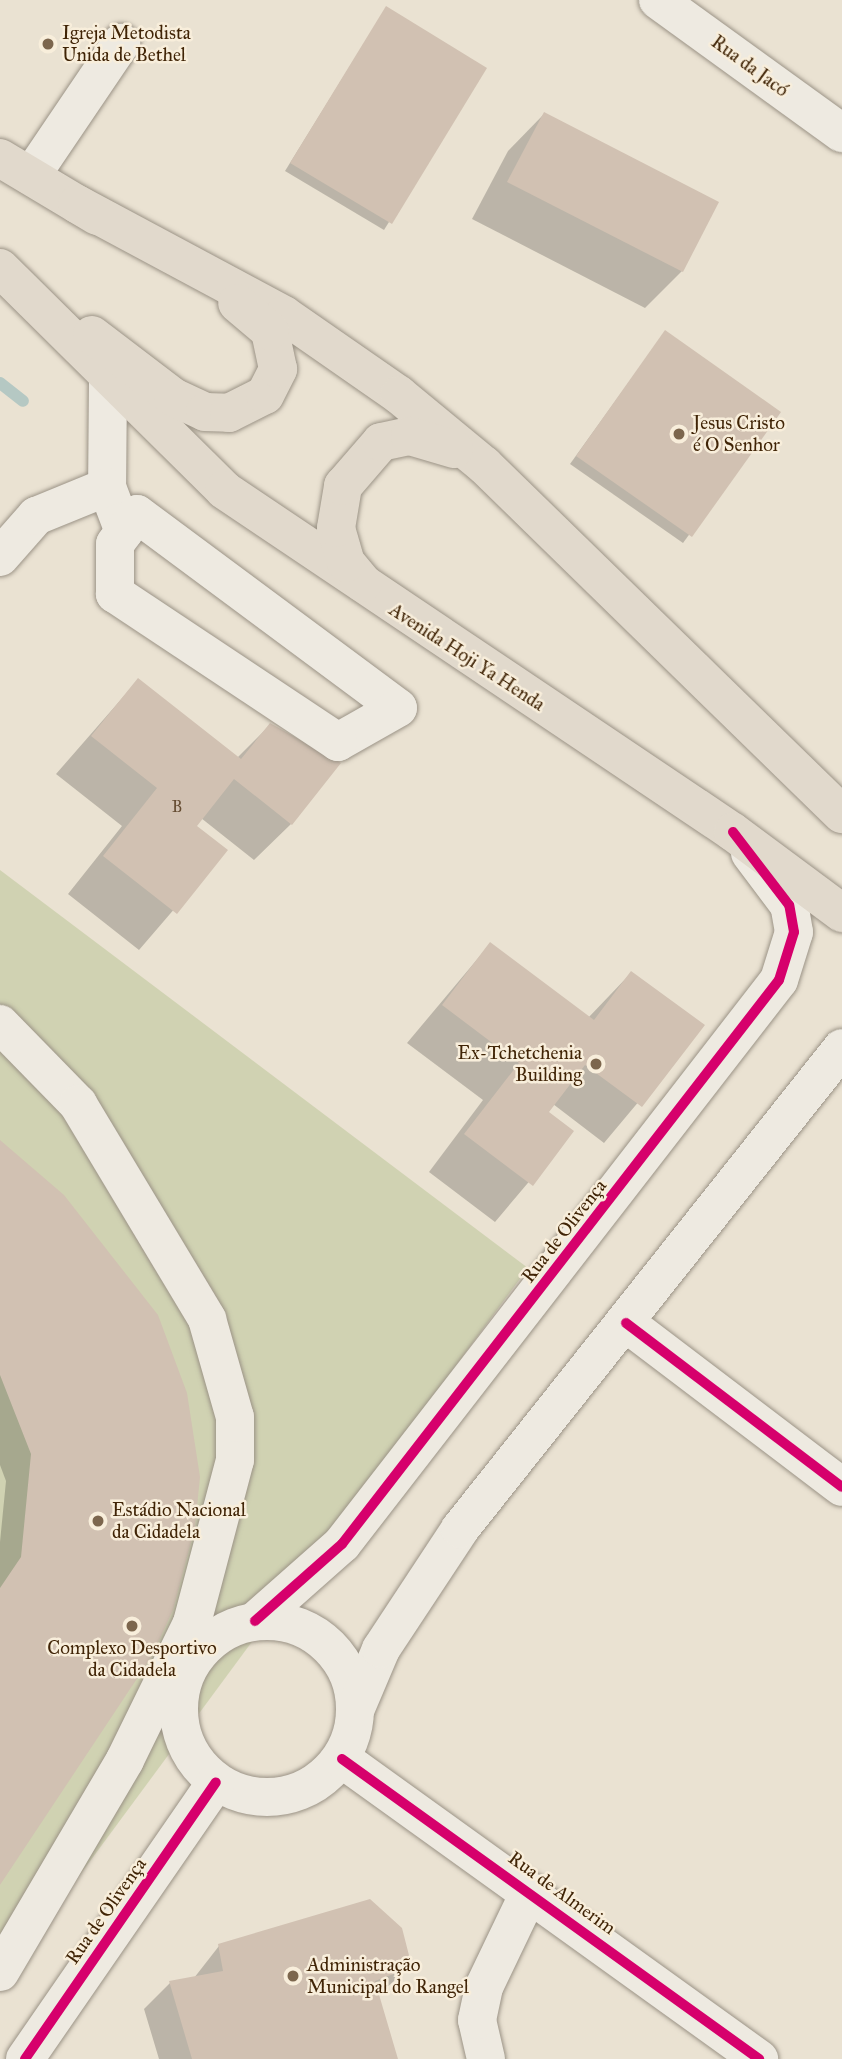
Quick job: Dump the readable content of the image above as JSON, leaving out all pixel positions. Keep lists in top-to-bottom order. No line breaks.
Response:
{"streets":{"main road":["Avenida Hoji Ya Henda"],"street":["Rua da Jacó","Rua de Olivença","Rua de Almerim"]},"crossings":[["Avenida Hoji Ya Henda","Rua de Olivença"],["Rua de Olivença","Rua de Almerim"]],"places":["Igreja Metodista Unida de Bethel","Jesus Cristo é O Senhor","Ex-Tchetchenia Building","Estádio Nacional da Cidadela","Complexo Desportivo da Cidadela","Administração Municipal do Rangel"],"house_numbers":["B"]}
